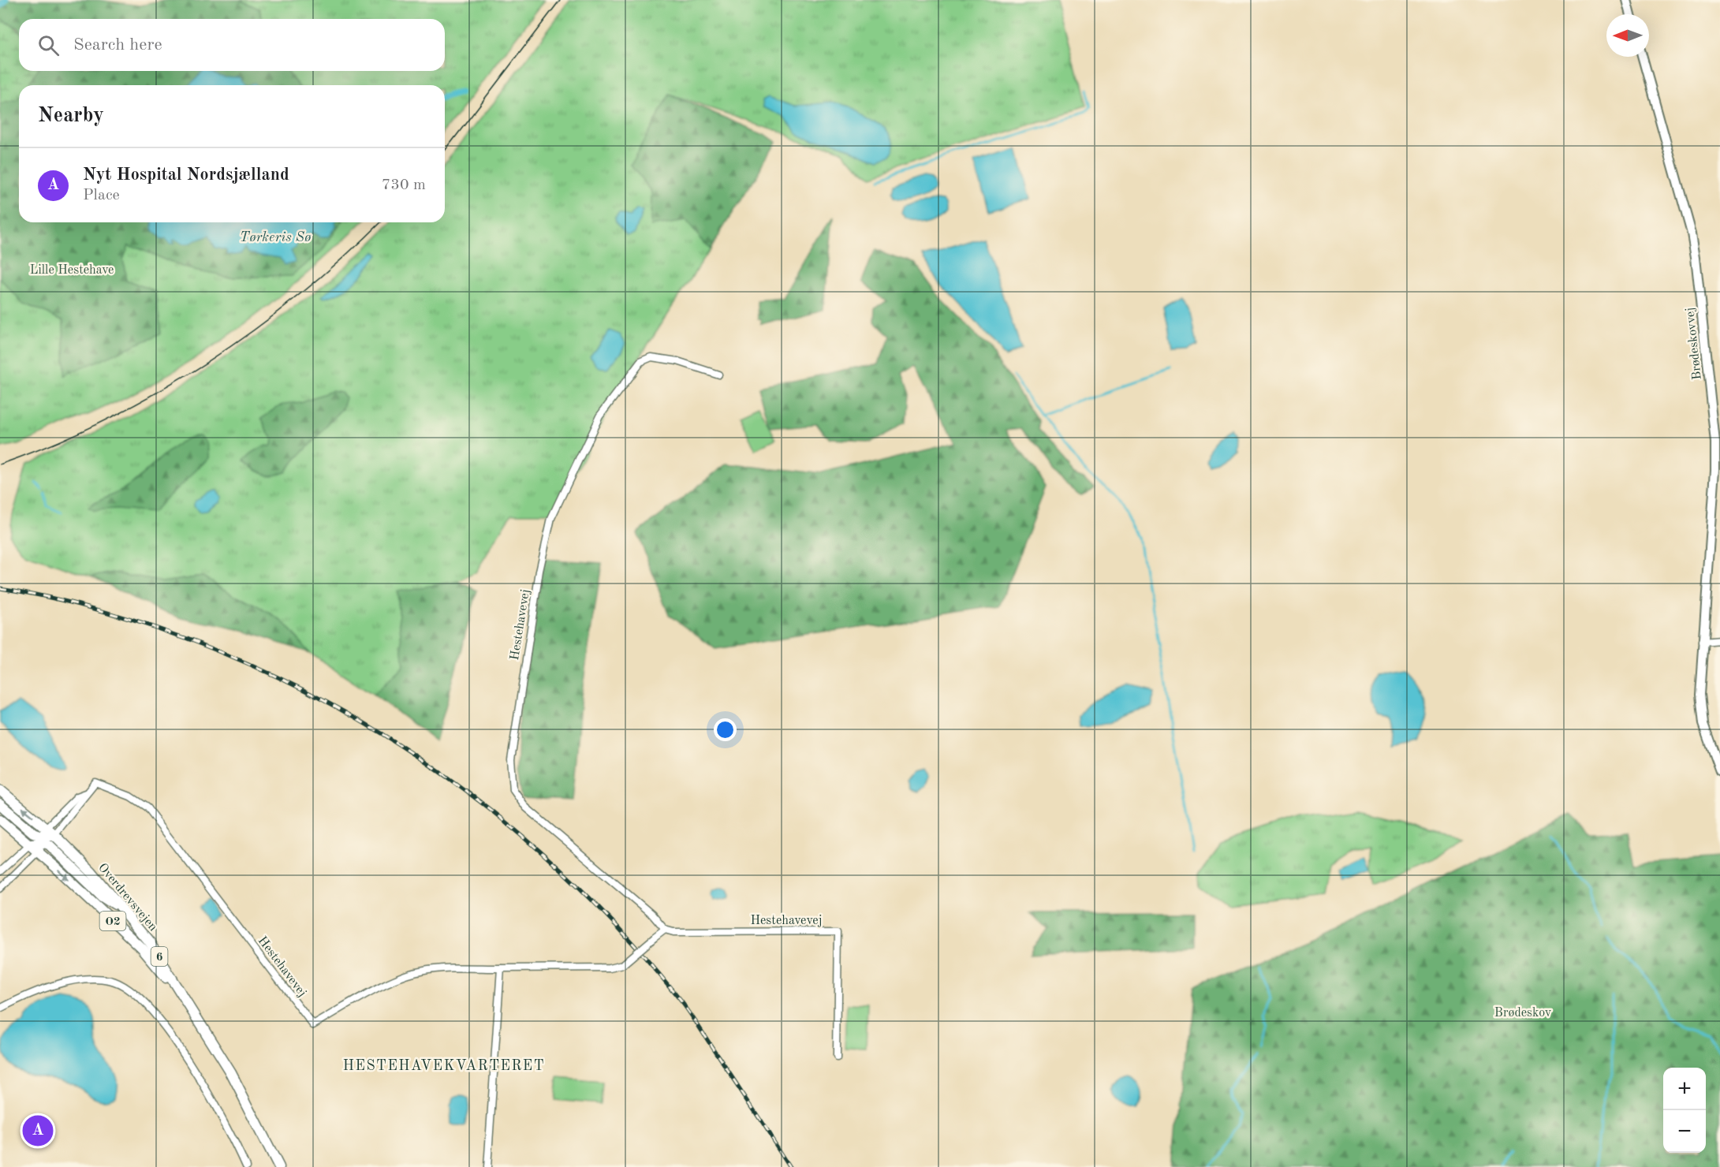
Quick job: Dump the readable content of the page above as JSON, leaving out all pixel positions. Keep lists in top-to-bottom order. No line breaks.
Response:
{"streets":{"main road":["Overdrevsvejen","O2","6"],"street":["Brødeskovvej","Hestehavevej"]},"districts":["HESTEHAVEKVARTERET"],"water":["Tørkeris Sø"],"parks":["Lille Hestehave","Brødeskov"],"north":"left","page":{"search":"Search here","heading":"Nearby","list":[{"mark":"A","name":"Nyt Hospital Nordsjælland","note":"Place","value":"730 m"}],"map_buttons":["+","−"],"pins":"A"}}
